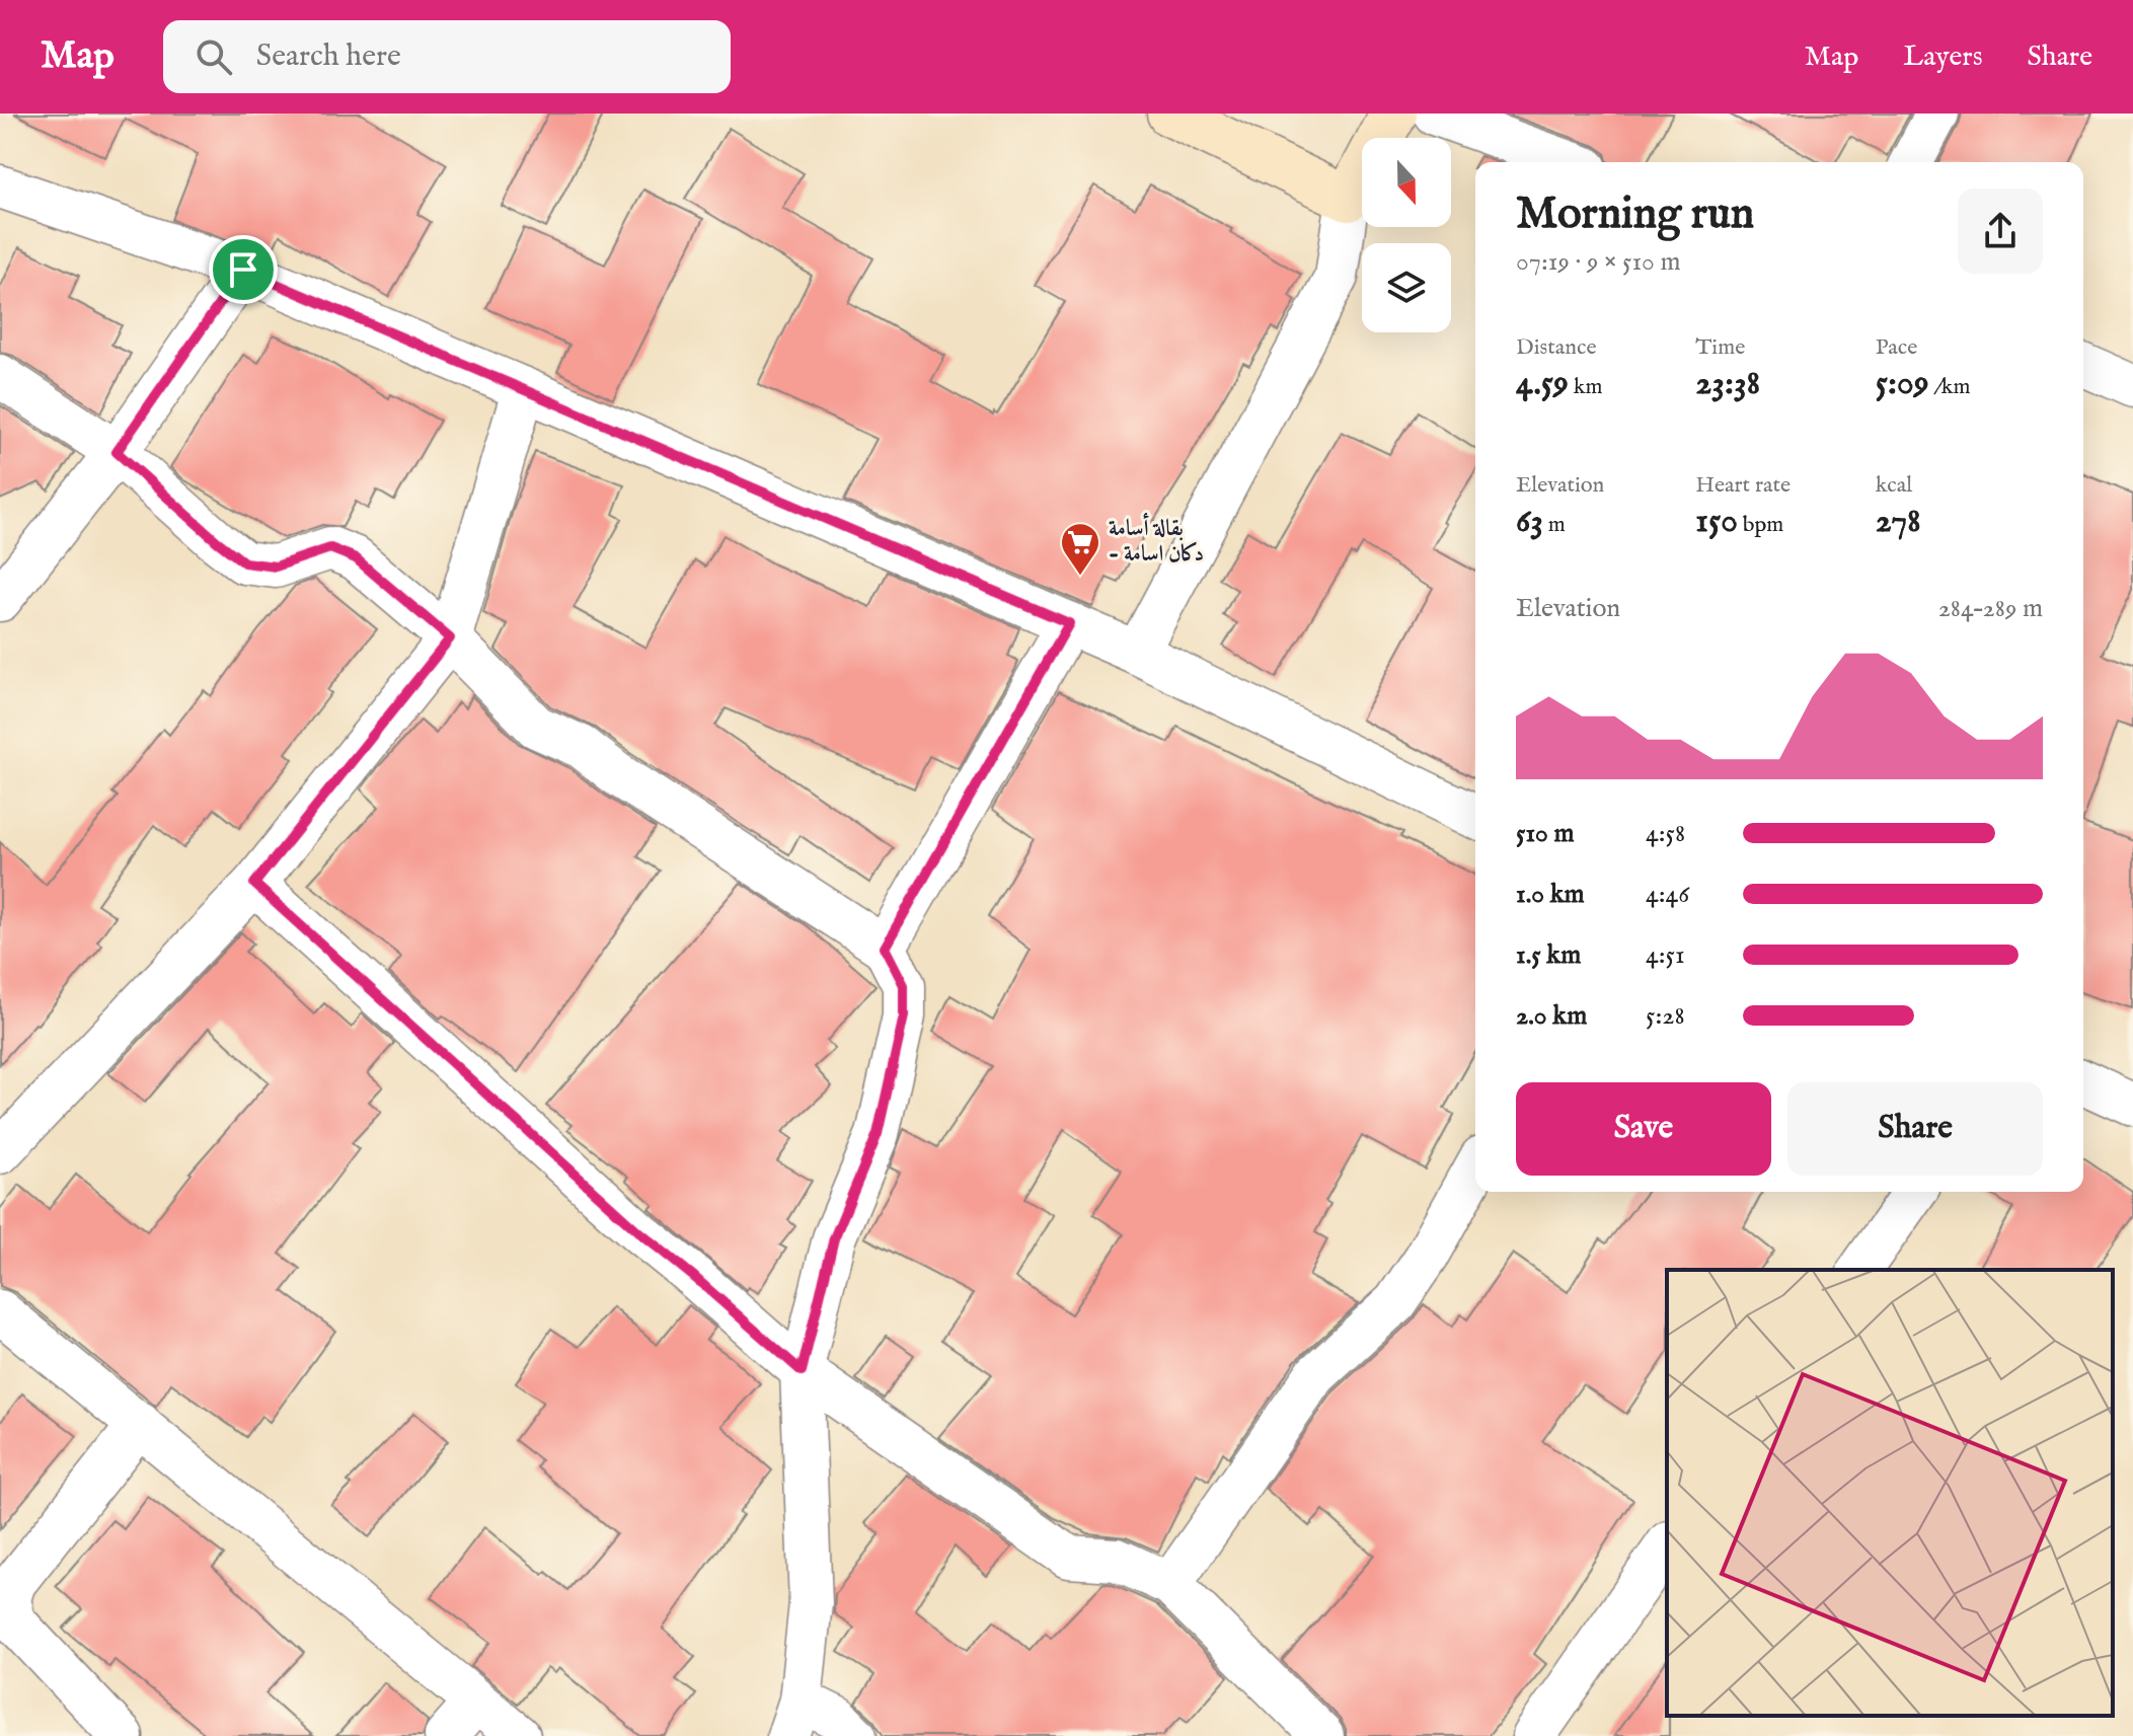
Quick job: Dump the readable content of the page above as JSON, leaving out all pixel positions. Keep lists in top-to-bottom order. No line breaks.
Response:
{"places":{"supermarket":["بقالة أسامة - دكان اسامة"]},"north":"bottom","page":{"header":"Map","search":"Search here","nav":["Map","Layers","Share"],"heading":["Morning run","07:19 · 9 × 510 m"],"stats":[["Distance","4.59 km"],["Time","23:38"],["Pace","5:09 /km"],["Elevation","63 m"],["Heart rate","150 bpm"],["kcal","278"]],"chart":["Elevation","284–289 m"],"list":[{"name":"510 m","note":"4:58"},{"name":"1.0 km","note":"4:46"},{"name":"1.5 km","note":"4:51"},{"name":"2.0 km","note":"5:28"}],"buttons":["Save","Share"]}}
